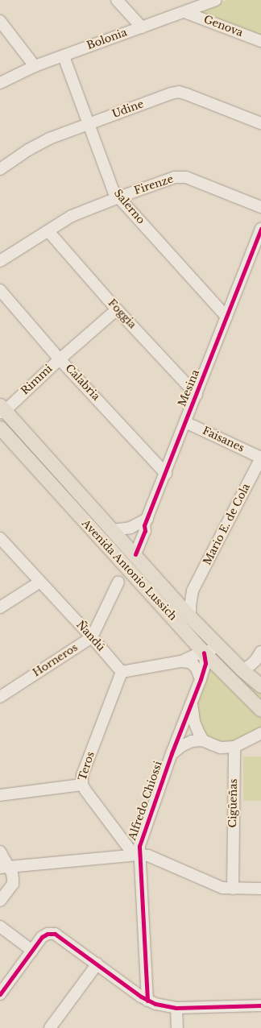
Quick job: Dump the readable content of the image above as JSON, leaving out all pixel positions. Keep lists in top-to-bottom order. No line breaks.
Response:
{"streets":{"main road":["Avenida Antonio Lussich"],"street":["Genova","Bolonia","Udine","Firenze","Salerno","Foggia","Rimmi","Calabria","Mesina","Faisanes","Mario E. de Cola","Ñandú","Horneros","Teros","Alfredo Chiossi","Cigüeñas"]},"crossings":[["Genova","Bolonia"],["Bolonia","Salerno"],["Udine","Salerno"],["Firenze","Salerno"],["Firenze","Foggia"],["Salerno","Mesina"],["Foggia","Rimmi"],["Foggia","Mesina"],["Rimmi","Calabria"],["Rimmi","Avenida Antonio Lussich"],["Calabria","Mesina"],["Mesina","Faisanes"],["Mesina","Avenida Antonio Lussich"],["Faisanes","Mario E. de Cola"],["Mario E. de Cola","Avenida Antonio Lussich"],["Avenida Antonio Lussich","Alfredo Chiossi"],["Ñandú","Horneros"],["Ñandú","Teros"]]}
